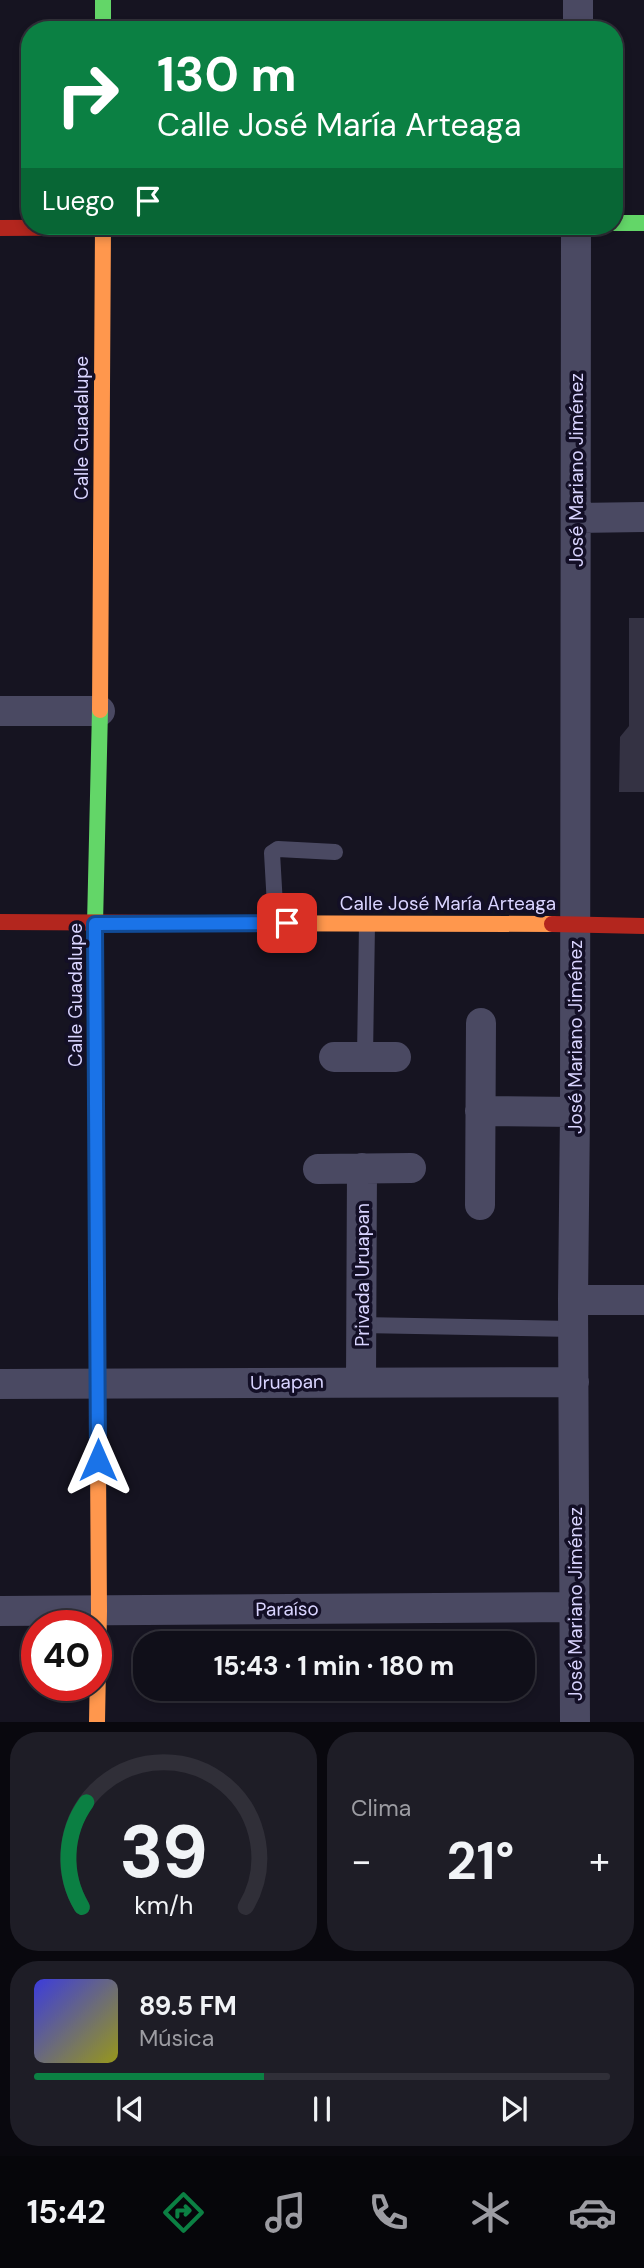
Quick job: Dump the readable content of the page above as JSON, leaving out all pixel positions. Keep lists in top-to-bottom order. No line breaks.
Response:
{"streets":{"street":["Calle Guadalupe","José Mariano Jiménez","Calle José María Arteaga","Privada Uruapan","Uruapan","Paraíso"]},"crossings":[["Calle Guadalupe","Calle José María Arteaga"],["Calle Guadalupe","Uruapan"],["José Mariano Jiménez","Calle José María Arteaga"],["José Mariano Jiménez","Uruapan"],["José Mariano Jiménez","Paraíso"],["Privada Uruapan","Uruapan"]],"page":{"turn":["130 m","Calle José María Arteaga"],"then":"Luego","limit":"40","trip":"15:43 · 1 min · 180 m","tile":"Clima","heat":["−","21°","+"],"song":["89.5 FM","Música"],"tabs":"15:42","gauge":["39","km/h"]}}
